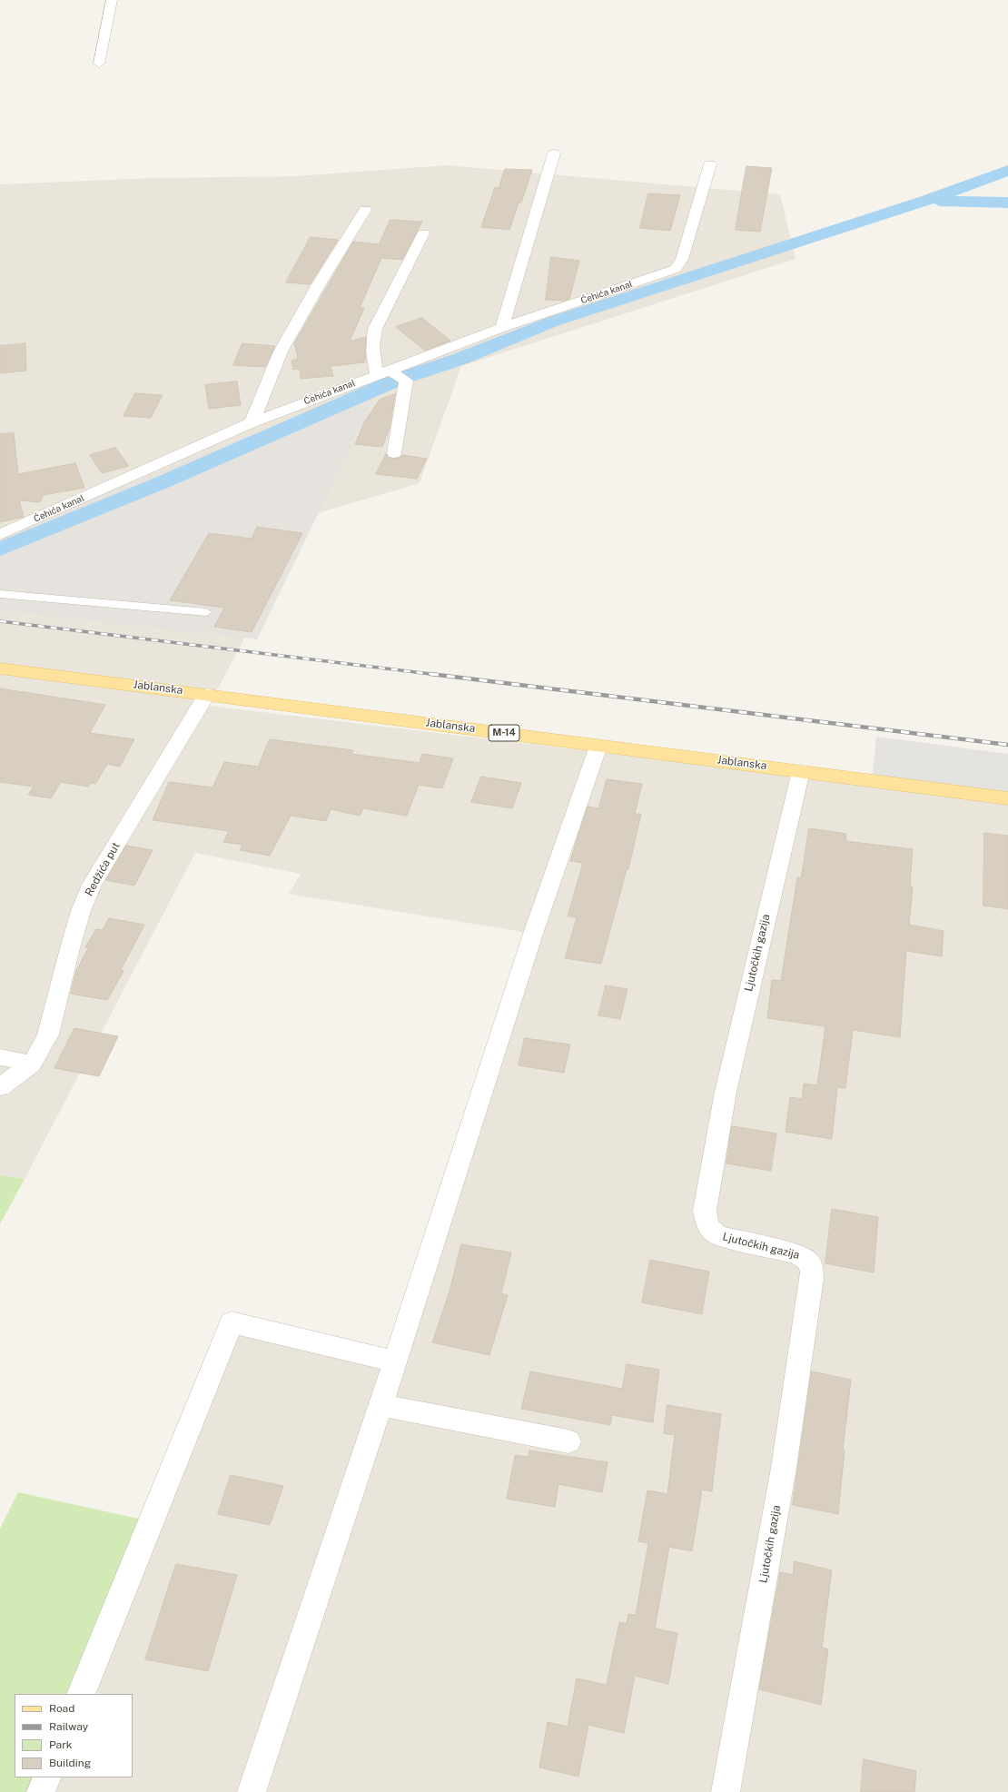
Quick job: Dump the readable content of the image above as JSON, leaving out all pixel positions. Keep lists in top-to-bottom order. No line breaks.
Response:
{"streets":{"main road":["Jablanska","M-14"],"street":["Ćehića kanal","Redžića put","Ljutočkih gazija"]},"crossings":[["Jablanska","Redžića put"],["Jablanska","Ljutočkih gazija"]],"legend":["Road","Railway","Park","Building"]}
